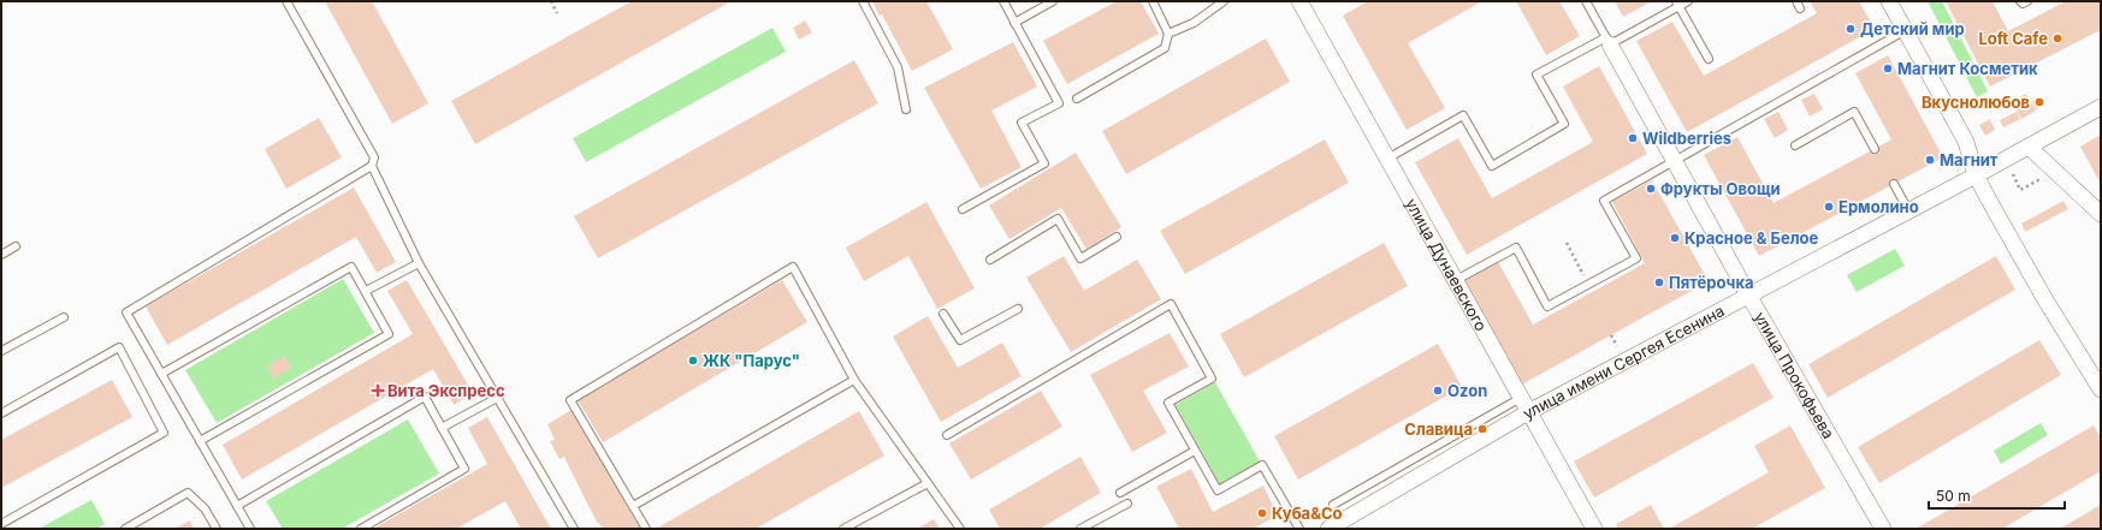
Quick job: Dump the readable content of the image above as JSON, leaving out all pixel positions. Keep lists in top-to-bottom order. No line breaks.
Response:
{"streets":{"street":["улица Дунаевского","улица имени Сергея Есенина","улица Прокофьева"]},"crossings":[["улица Дунаевского","улица имени Сергея Есенина"],["улица имени Сергея Есенина","улица Прокофьева"]],"places":{"other":["Детский мир","Loft Cafe","Магнит Косметик","Вкуснолюбов","Wildberries","Магнит","Фрукты Овощи","Ермолино","Красное & Белое","Пятёрочка","ЖК \"Парус\"","Ozon","Славица","Куба&Co"],"health":["Вита Экспресс"]},"scale_bar":"50 m"}
